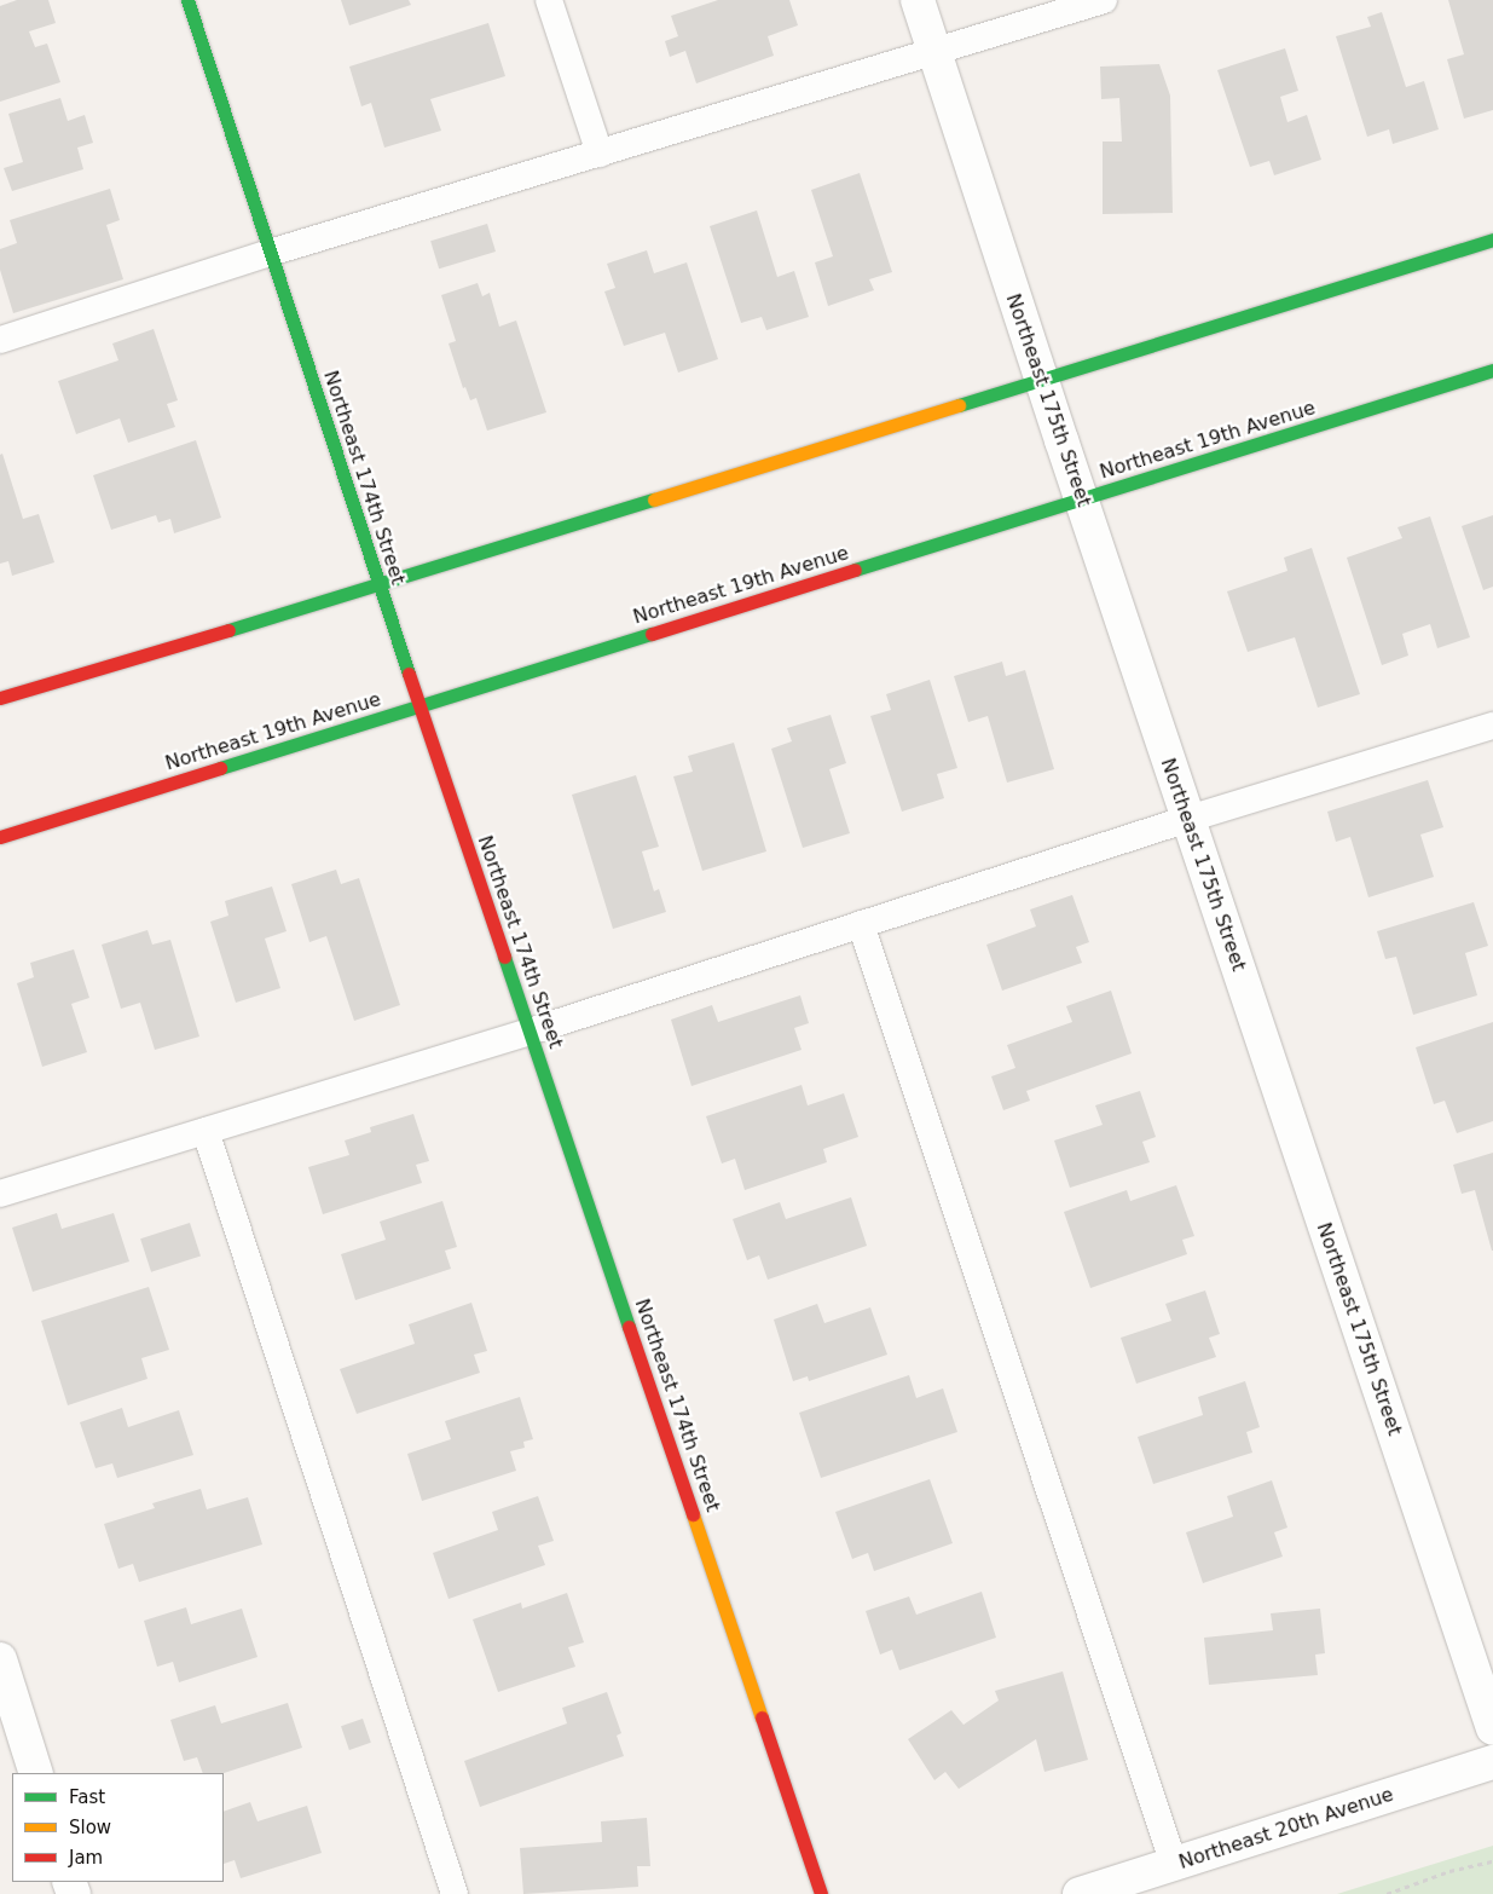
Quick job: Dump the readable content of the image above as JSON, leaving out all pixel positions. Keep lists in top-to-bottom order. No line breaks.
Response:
{"streets":{"street":["Northeast 175th Street","Northeast 19th Avenue","Northeast 174th Street","Northeast 20th Avenue"]},"crossings":[["Northeast 175th Street","Northeast 19th Avenue"],["Northeast 19th Avenue","Northeast 174th Street"]],"legend":["Fast","Slow","Jam"]}
